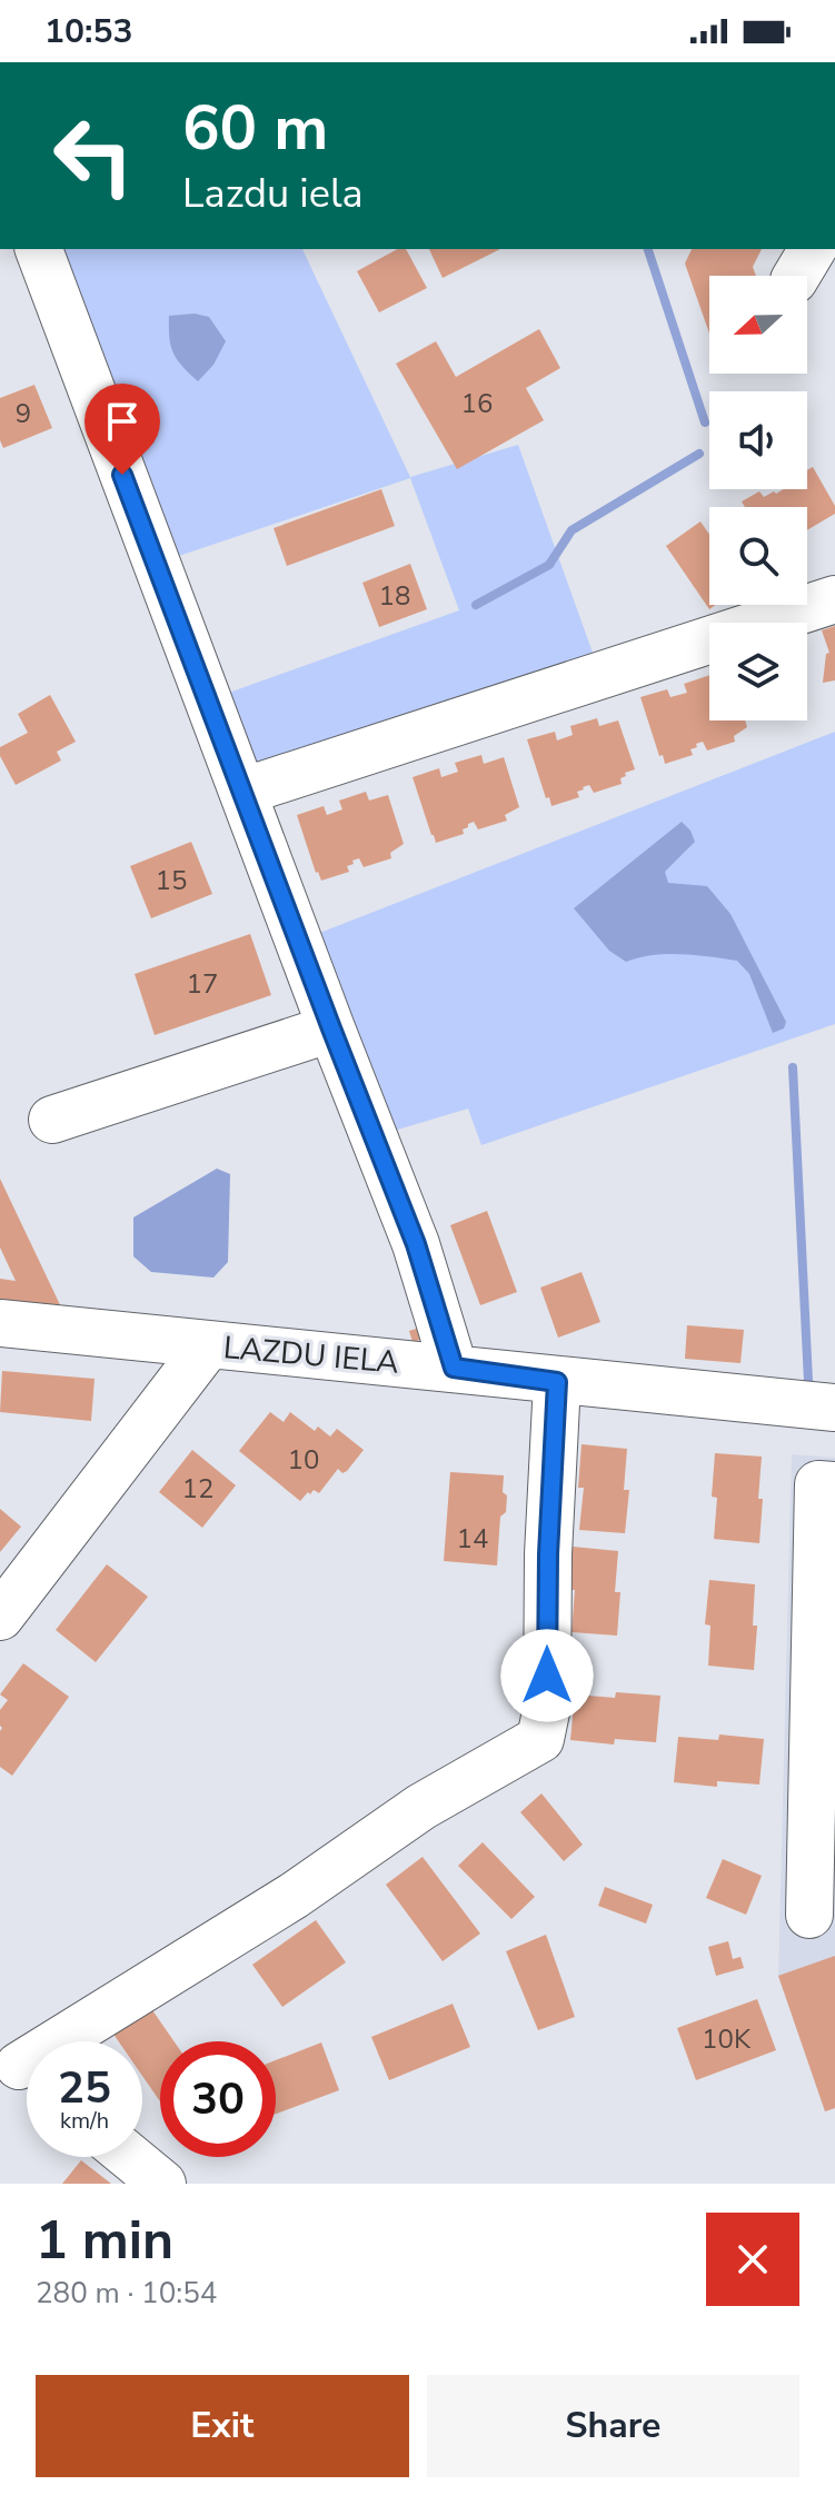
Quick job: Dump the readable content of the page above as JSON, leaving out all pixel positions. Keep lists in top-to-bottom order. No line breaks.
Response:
{"streets":{"street":["LAZDU IELA"]},"house_numbers":["16","9","18","15","17","10","12","14","10K"],"north":"left","page":{"status":"10:53","turn":["60 m","Lazdu iela"],"speed":"25 km/h","limit":"30","heading":["1 min","280 m · 10:54"],"buttons":["Exit","Share"]}}
